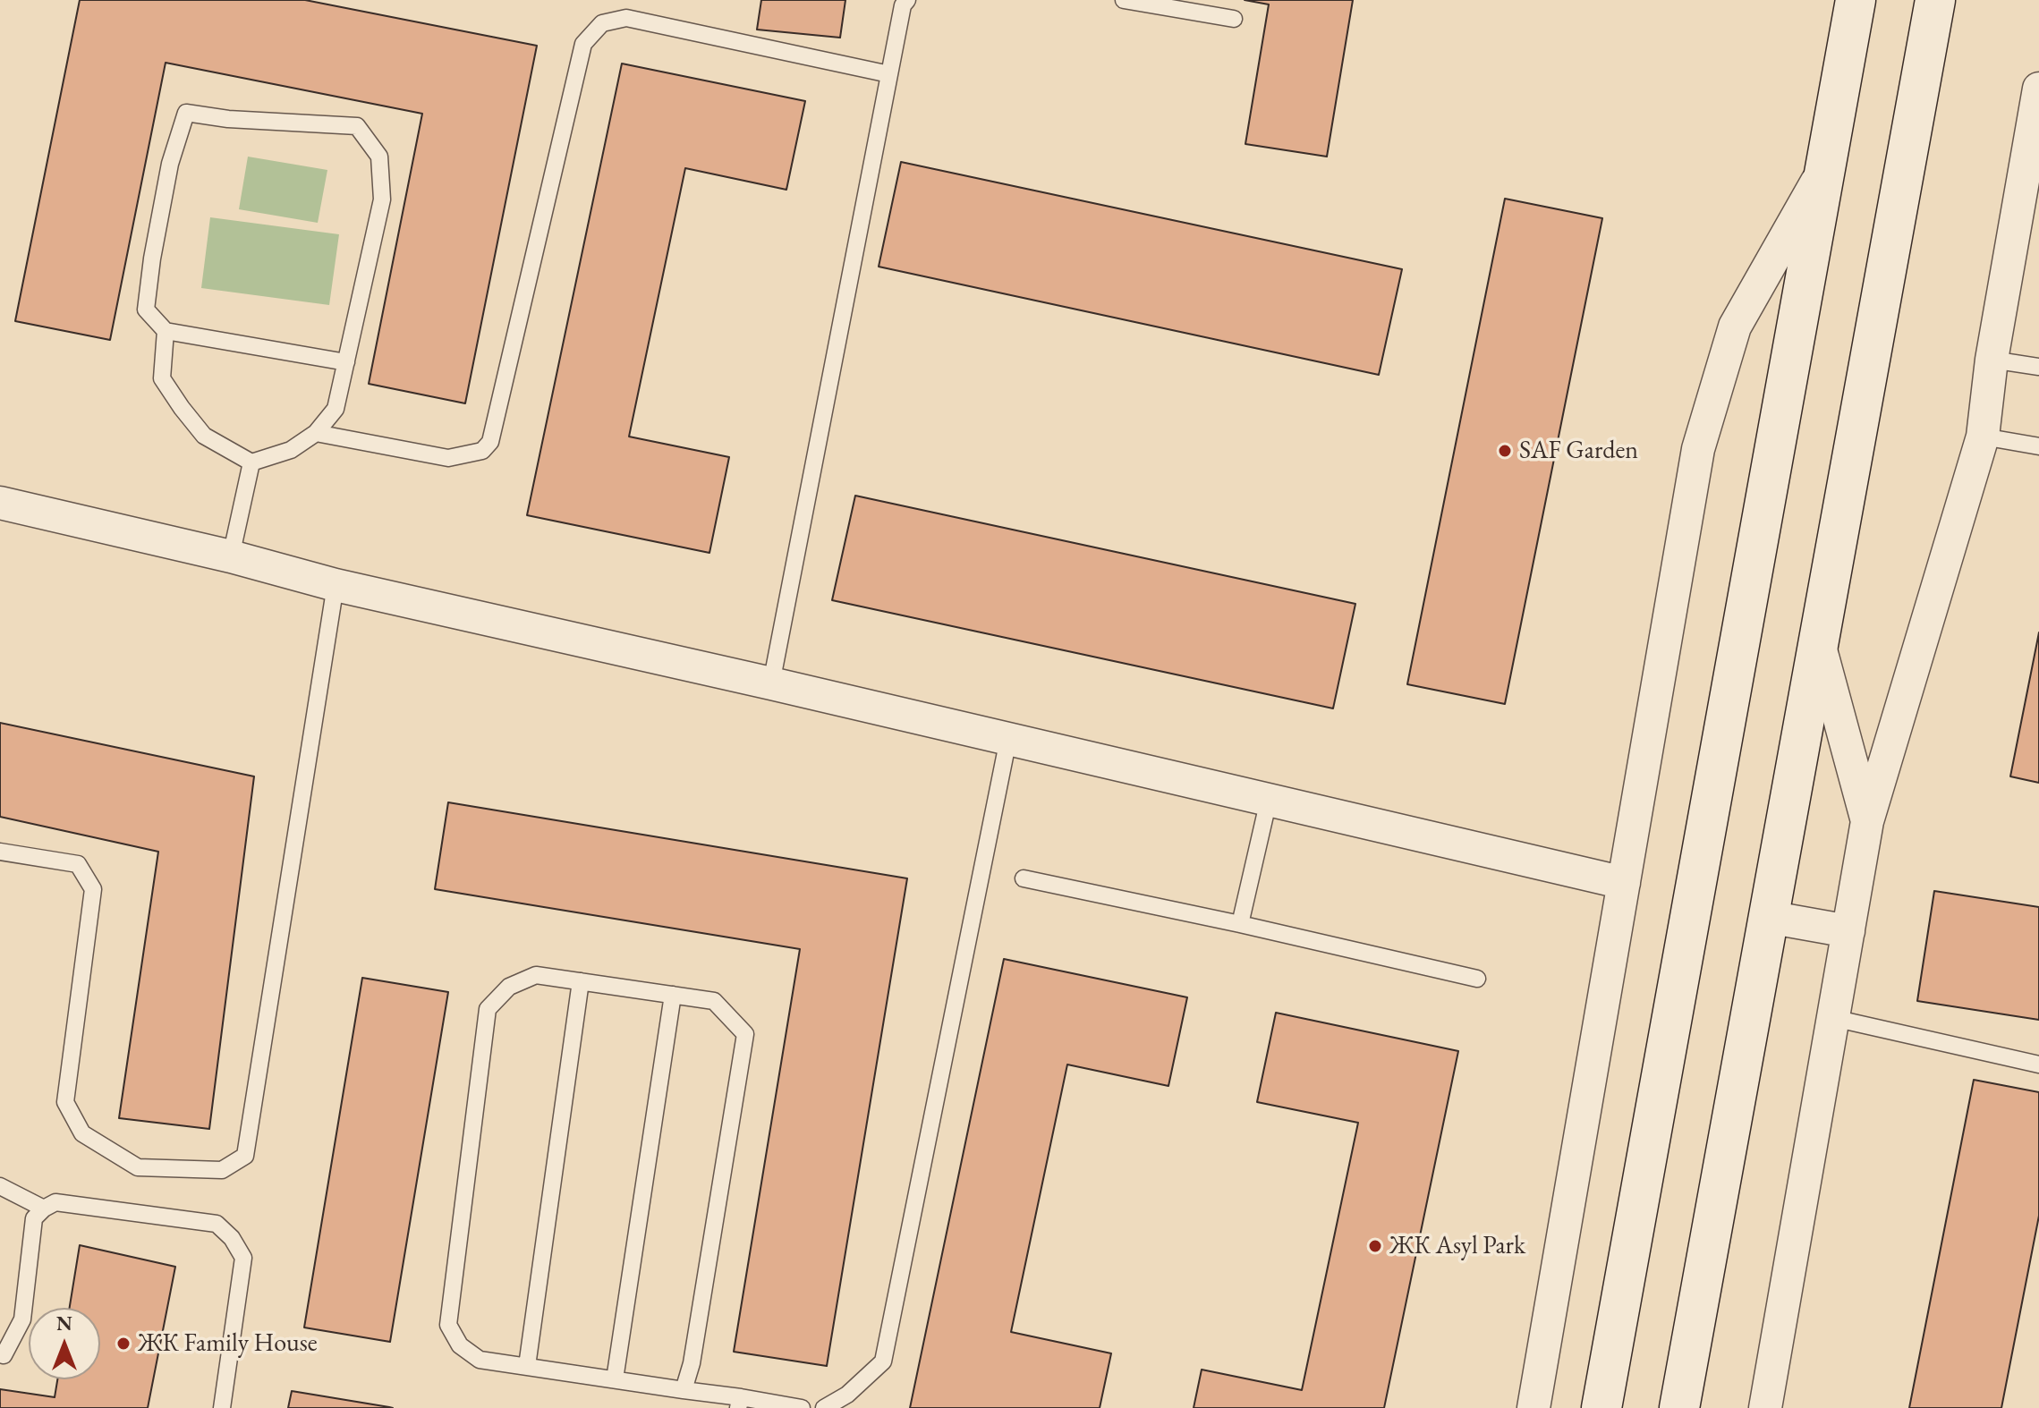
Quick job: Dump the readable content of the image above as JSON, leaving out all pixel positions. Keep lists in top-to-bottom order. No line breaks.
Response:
{"places":["SAF Garden","ЖК Asyl Park","ЖК Family House"],"north":"top"}
